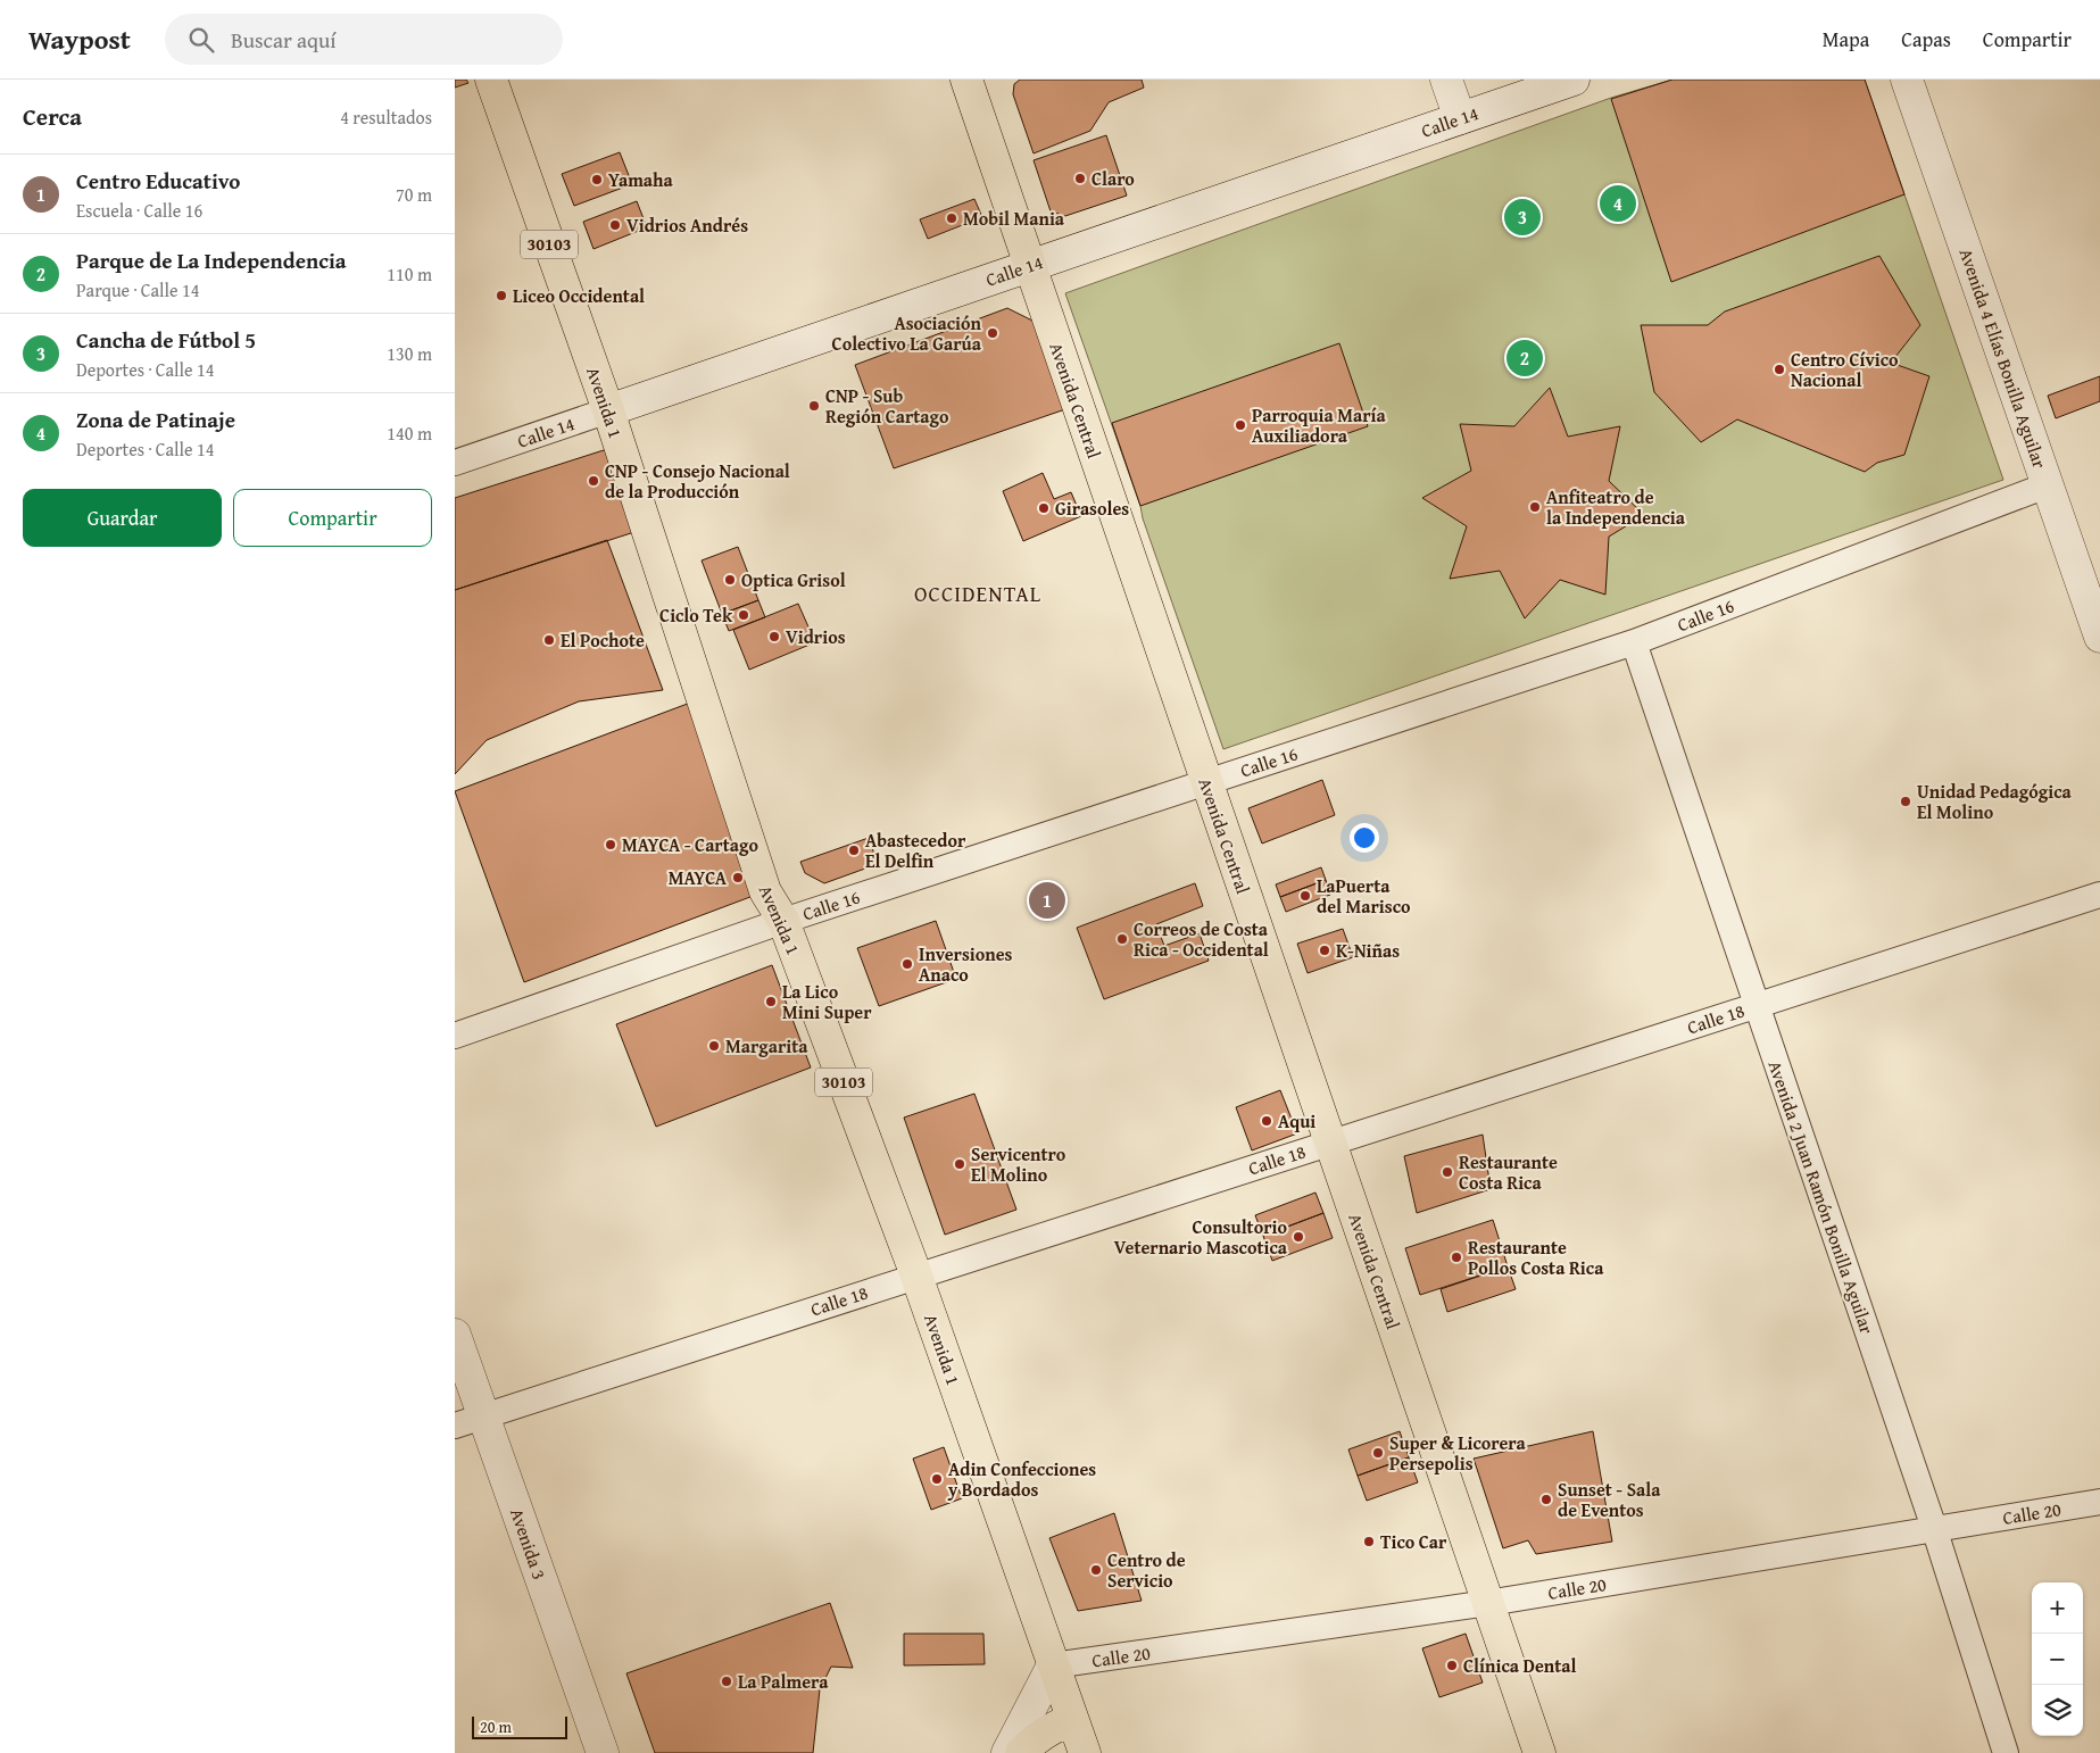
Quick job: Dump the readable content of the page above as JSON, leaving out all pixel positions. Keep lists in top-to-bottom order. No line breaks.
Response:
{"streets":{"main road":["30103","Avenida Central","Avenida 1"],"street":["Calle 14","Avenida 4 Elías Bonilla Aguilar","Calle 16","Calle 18","Avenida 2 Juan Ramón Bonilla Aguilar","Calle 20","Avenida 3"]},"crossings":[["Calle 14","Avenida Central"],["Calle 14","Avenida 1"],["Avenida 4 Elías Bonilla Aguilar","Calle 16"],["Avenida Central","Calle 16"],["Avenida Central","Calle 18"],["Avenida Central","Calle 20"],["Avenida 1","Calle 16"],["Avenida 1","Calle 18"],["Avenida 1","Calle 20"],["Calle 16","Avenida 2 Juan Ramón Bonilla Aguilar"],["Calle 18","Avenida 2 Juan Ramón Bonilla Aguilar"],["Calle 18","Avenida 3"],["Avenida 2 Juan Ramón Bonilla Aguilar","Calle 20"]],"districts":["OCCIDENTAL"],"places":["Claro","Yamaha","Mobil Mania","Vidrios Andrés","Liceo Occidental","Asociación Colectivo La Garúa","Centro Cívico Nacional","CNP - Sub Región Cartago","Parroquia María Auxiliadora","CNP - Consejo Nacional de la Producción","Anfiteatro de la Independencia","Girasoles","Optica Grisol","Ciclo Tek","Vidrios","El Pochote","Unidad Pedagógica El Molino","MAYCA - Cartago","Abastecedor El Delfin","MAYCA","LaPuerta del Marisco","Correos de Costa Rica - Occidental","K-Niñas","Inversiones Anaco","La Lico Mini Super","Margarita","Aqui","Servicentro El Molino","Restaurante Costa Rica","Consultorio Veternario Mascotica","Restaurante Pollos Costa Rica","Super & Licorera Persepolis","Adin Confecciones y Bordados","Sunset - Sala de Eventos","Tico Car","Centro de Servicio","Clínica Dental","La Palmera"],"scale_bar":"20 m","page":{"header":"Waypost","search":"Buscar aquí","nav":["Mapa","Capas","Compartir"],"heading":["Cerca","4 resultados"],"list":[{"mark":"1","name":"Centro Educativo","note":"Escuela · Calle 16","value":"70 m"},{"mark":"2","name":"Parque de La Independencia","note":"Parque · Calle 14","value":"110 m"},{"mark":"3","name":"Cancha de Fútbol 5","note":"Deportes · Calle 14","value":"130 m"},{"mark":"4","name":"Zona de Patinaje","note":"Deportes · Calle 14","value":"140 m"}],"pins":["4","3","2","1"],"buttons":["Guardar","Compartir"],"map_buttons":["+","−"],"scale":"20 m"}}
